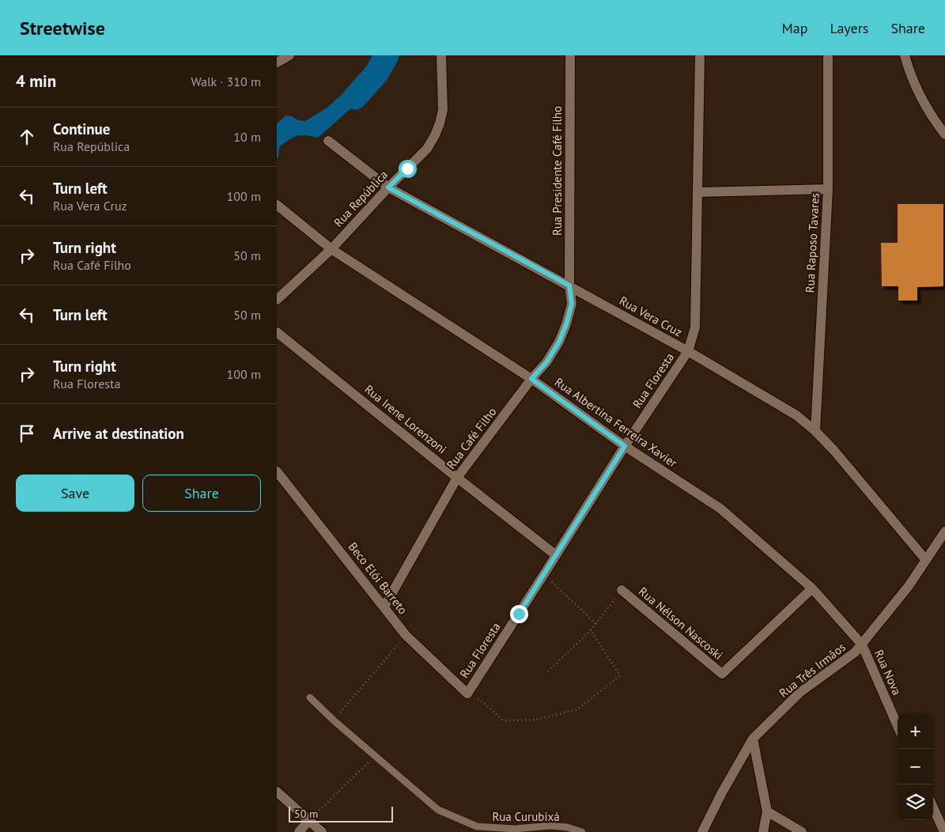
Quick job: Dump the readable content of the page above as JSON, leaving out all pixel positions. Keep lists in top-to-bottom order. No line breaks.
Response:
{"streets":{"street":["Rua Presidente Café Filho","Rua República","Rua Raposo Tavares","Rua Vera Cruz","Rua Floresta","Rua Irene Lorenzoni","Rua Albertina Ferreira Xavier","Rua Café Filho","Beco Elói Barreto","Rua Nélson Nascoski","Rua Três Irmãos","Rua Nova"],"lane":["Rua Curubixá"]},"crossings":[["Rua Presidente Café Filho","Rua Vera Cruz"],["Rua Presidente Café Filho","Rua Café Filho"],["Rua República","Rua Vera Cruz"],["Rua República","Rua Albertina Ferreira Xavier"],["Rua Raposo Tavares","Rua Vera Cruz"],["Rua Vera Cruz","Rua Floresta"],["Rua Vera Cruz","Rua Café Filho"],["Rua Vera Cruz","Rua Três Irmãos"],["Rua Floresta","Rua Irene Lorenzoni"],["Rua Floresta","Rua Albertina Ferreira Xavier"],["Rua Floresta","Beco Elói Barreto"],["Rua Irene Lorenzoni","Rua Café Filho"],["Rua Albertina Ferreira Xavier","Rua Café Filho"],["Rua Albertina Ferreira Xavier","Rua Nélson Nascoski"],["Rua Albertina Ferreira Xavier","Rua Três Irmãos"],["Rua Albertina Ferreira Xavier","Rua Nova"],["Rua Café Filho","Beco Elói Barreto"],["Rua Três Irmãos","Rua Nova"]],"scale_bar":"50 m","page":{"header":"Streetwise","nav":["Map","Layers","Share"],"heading":["4 min","Walk · 310 m"],"list":[["Continue","Rua República","10 m"],["Turn left","Rua Vera Cruz","100 m"],["Turn right","Rua Café Filho","50 m"],["Turn left","50 m"],["Turn right","Rua Floresta","100 m"],"Arrive at destination"],"buttons":["Save","Share"],"map_buttons":["+","−"],"scale":"50 m"}}
